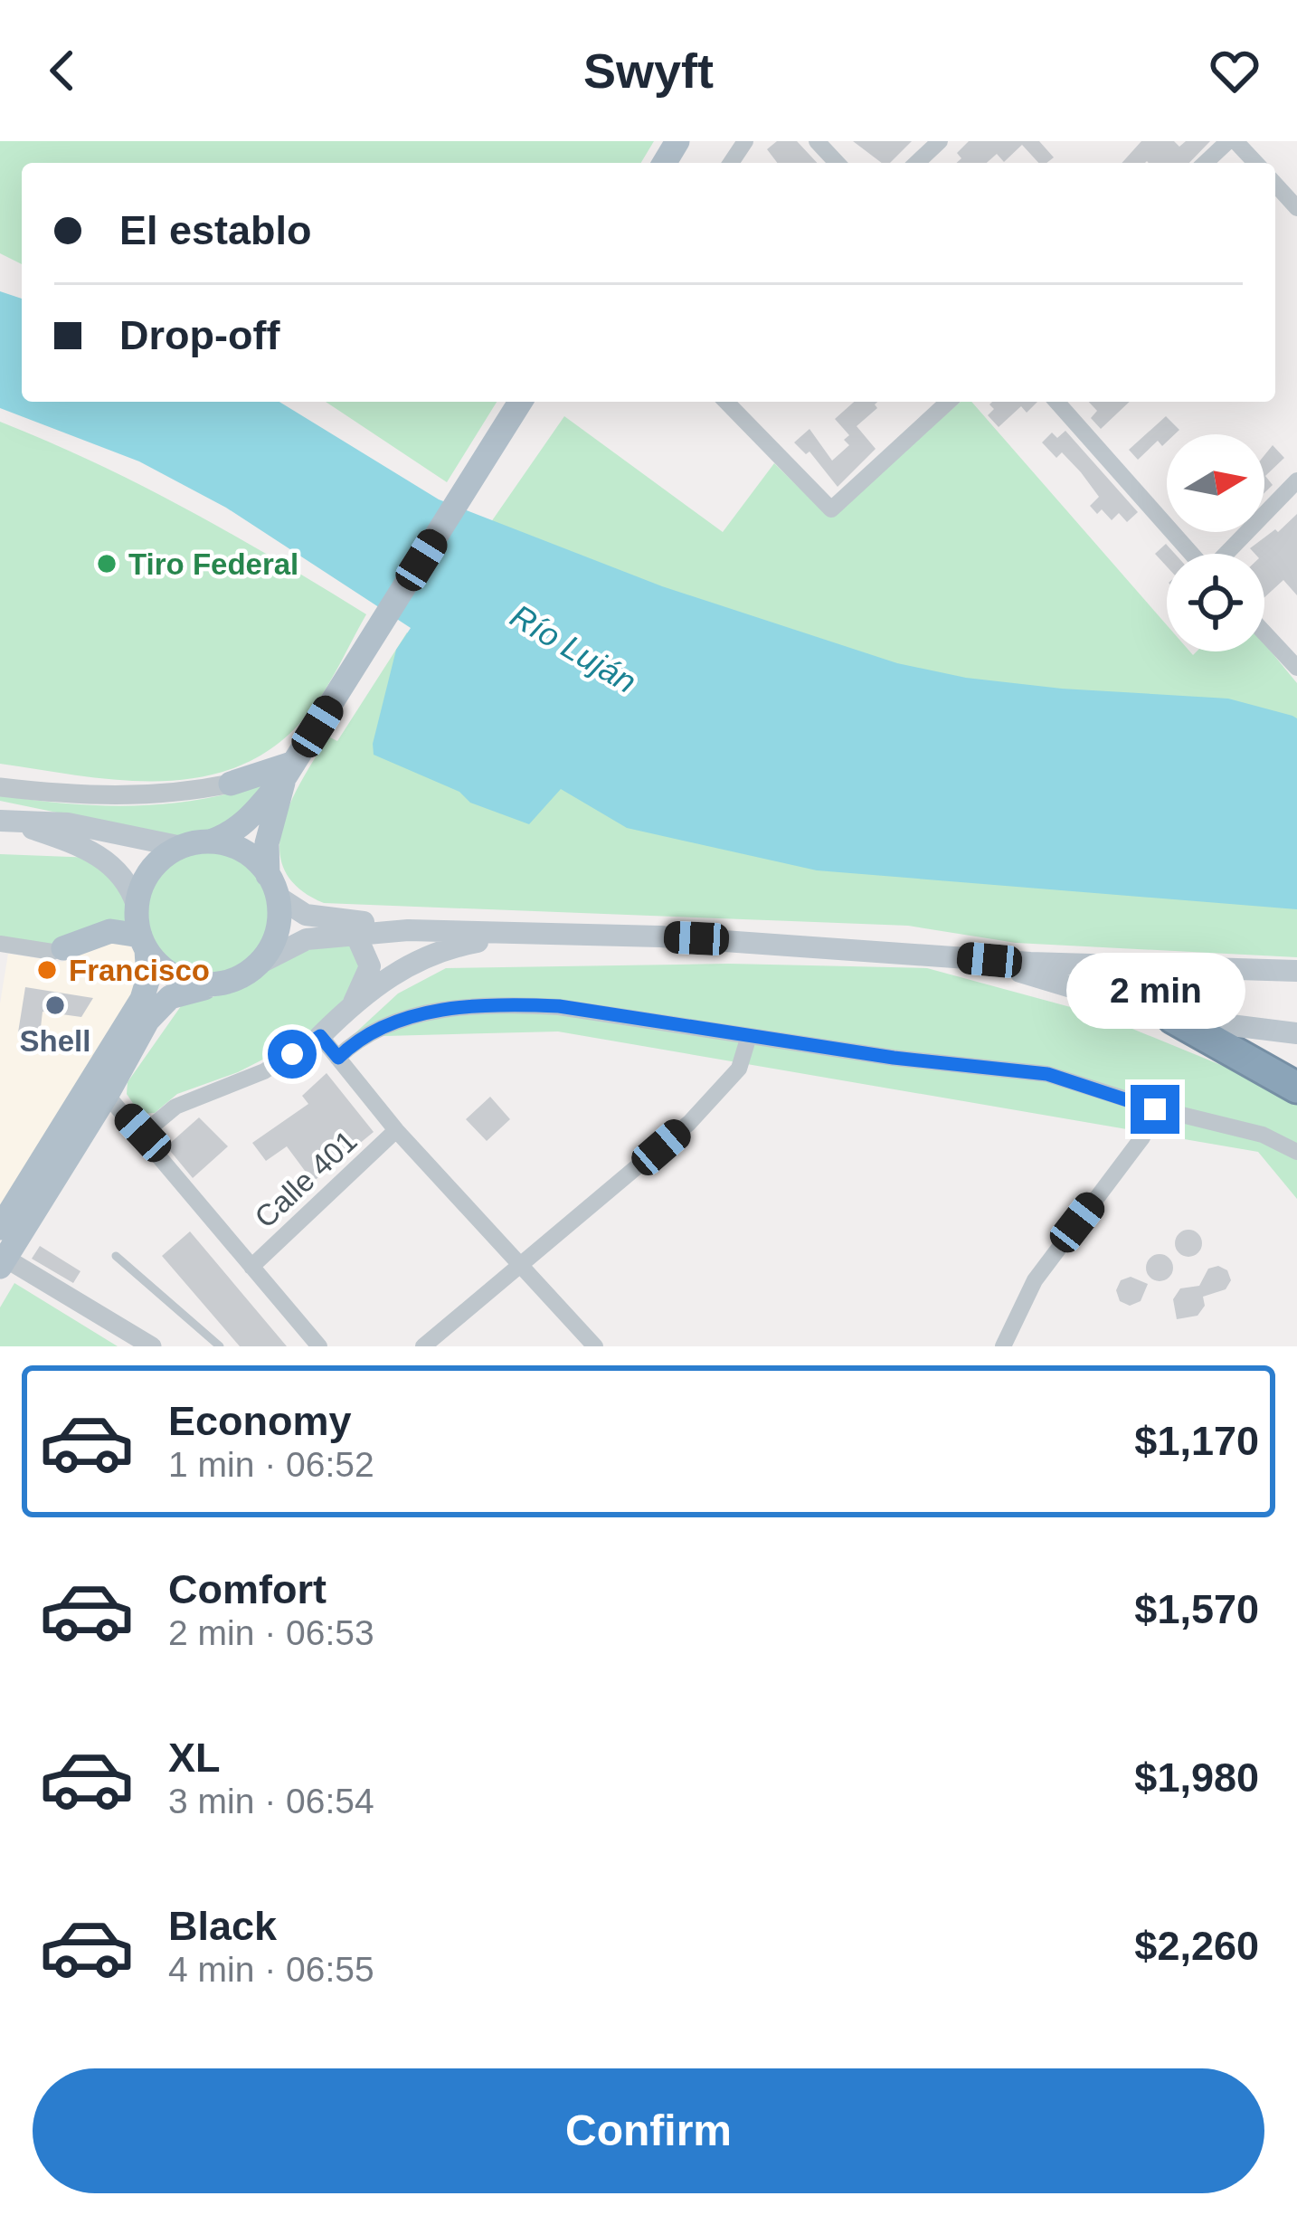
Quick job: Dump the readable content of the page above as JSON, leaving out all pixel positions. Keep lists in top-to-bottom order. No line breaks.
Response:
{"streets":{"street":["Calle 401"]},"water":["Río Luján"],"places":["Tiro Federal","Francisco","Shell"],"north":"right","page":{"header":"Swyft","banner":["El establo","Drop-off"],"bubble":"2 min","list":[{"name":"Economy","note":"1 min · 06:52","value":"$1,170"},{"name":"Comfort","note":"2 min · 06:53","value":"$1,570"},{"name":"XL","note":"3 min · 06:54","value":"$1,980"},{"name":"Black","note":"4 min · 06:55","value":"$2,260"}],"buttons":"Confirm"}}
